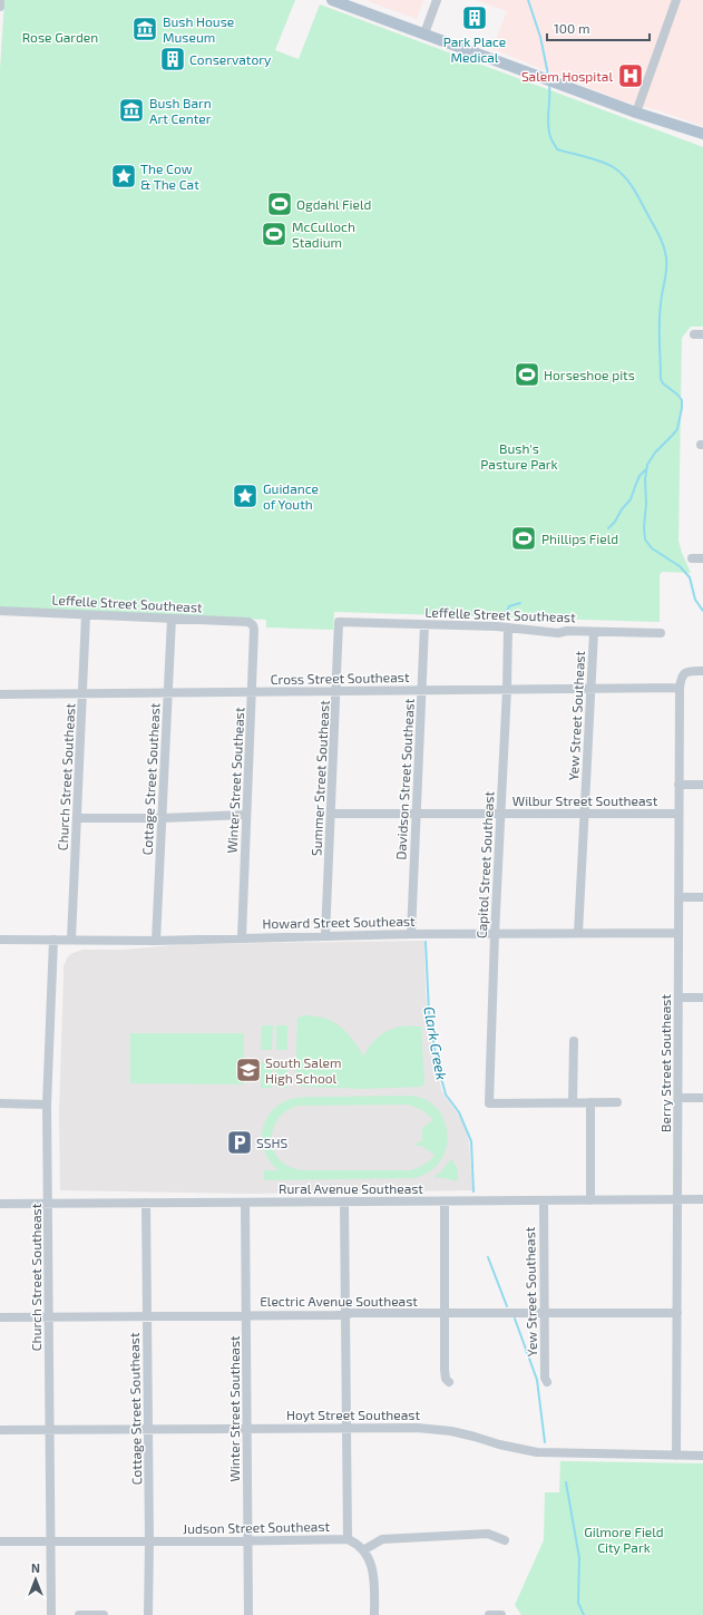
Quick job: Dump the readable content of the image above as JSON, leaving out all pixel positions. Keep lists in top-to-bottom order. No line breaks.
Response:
{"streets":{"street":["Leffelle Street Southeast","Cross Street Southeast","Yew Street Southeast","Church Street Southeast","Summer Street Southeast","Cottage Street Southeast","Davidson Street Southeast","Winter Street Southeast","Wilbur Street Southeast","Capitol Street Southeast","Howard Street Southeast","Berry Street Southeast","Rural Avenue Southeast","Electric Avenue Southeast","Hoyt Street Southeast","Judson Street Southeast"]},"crossings":[["Leffelle Street Southeast","Yew Street Southeast"],["Leffelle Street Southeast","Church Street Southeast"],["Leffelle Street Southeast","Summer Street Southeast"],["Leffelle Street Southeast","Cottage Street Southeast"],["Leffelle Street Southeast","Davidson Street Southeast"],["Leffelle Street Southeast","Winter Street Southeast"],["Leffelle Street Southeast","Capitol Street Southeast"],["Cross Street Southeast","Yew Street Southeast"],["Cross Street Southeast","Church Street Southeast"],["Cross Street Southeast","Summer Street Southeast"],["Cross Street Southeast","Cottage Street Southeast"],["Cross Street Southeast","Davidson Street Southeast"],["Cross Street Southeast","Winter Street Southeast"],["Cross Street Southeast","Capitol Street Southeast"],["Cross Street Southeast","Berry Street Southeast"],["Yew Street Southeast","Wilbur Street Southeast"],["Yew Street Southeast","Howard Street Southeast"],["Yew Street Southeast","Rural Avenue Southeast"],["Yew Street Southeast","Electric Avenue Southeast"],["Church Street Southeast","Howard Street Southeast"],["Church Street Southeast","Rural Avenue Southeast"],["Church Street Southeast","Electric Avenue Southeast"],["Church Street Southeast","Hoyt Street Southeast"],["Church Street Southeast","Judson Street Southeast"],["Summer Street Southeast","Wilbur Street Southeast"],["Summer Street Southeast","Howard Street Southeast"],["Cottage Street Southeast","Howard Street Southeast"],["Cottage Street Southeast","Rural Avenue Southeast"],["Cottage Street Southeast","Electric Avenue Southeast"],["Cottage Street Southeast","Hoyt Street Southeast"],["Cottage Street Southeast","Judson Street Southeast"],["Davidson Street Southeast","Wilbur Street Southeast"],["Davidson Street Southeast","Howard Street Southeast"],["Winter Street Southeast","Howard Street Southeast"],["Winter Street Southeast","Rural Avenue Southeast"],["Winter Street Southeast","Electric Avenue Southeast"],["Winter Street Southeast","Hoyt Street Southeast"],["Winter Street Southeast","Judson Street Southeast"],["Wilbur Street Southeast","Capitol Street Southeast"],["Wilbur Street Southeast","Berry Street Southeast"],["Capitol Street Southeast","Howard Street Southeast"],["Howard Street Southeast","Berry Street Southeast"],["Berry Street Southeast","Rural Avenue Southeast"],["Berry Street Southeast","Electric Avenue Southeast"],["Berry Street Southeast","Hoyt Street Southeast"]],"water":["Clark Creek"],"parks":["Rose Garden","Bush's Pasture Park","Gilmore Field City Park"],"places":{"building":["Park Place Medical","Conservatory"],"museum":["Bush House Museum","Bush Barn Art Center"],"hospital":["Salem Hospital"],"place":["The Cow & The Cat","Guidance of Youth"],"sports":["Ogdahl Field","McCulloch Stadium","Horseshoe pits","Phillips Field"],"school or university":["South Salem High School"],"parking":["SSHS"]},"scale_bar":"100 m","north":"top"}
